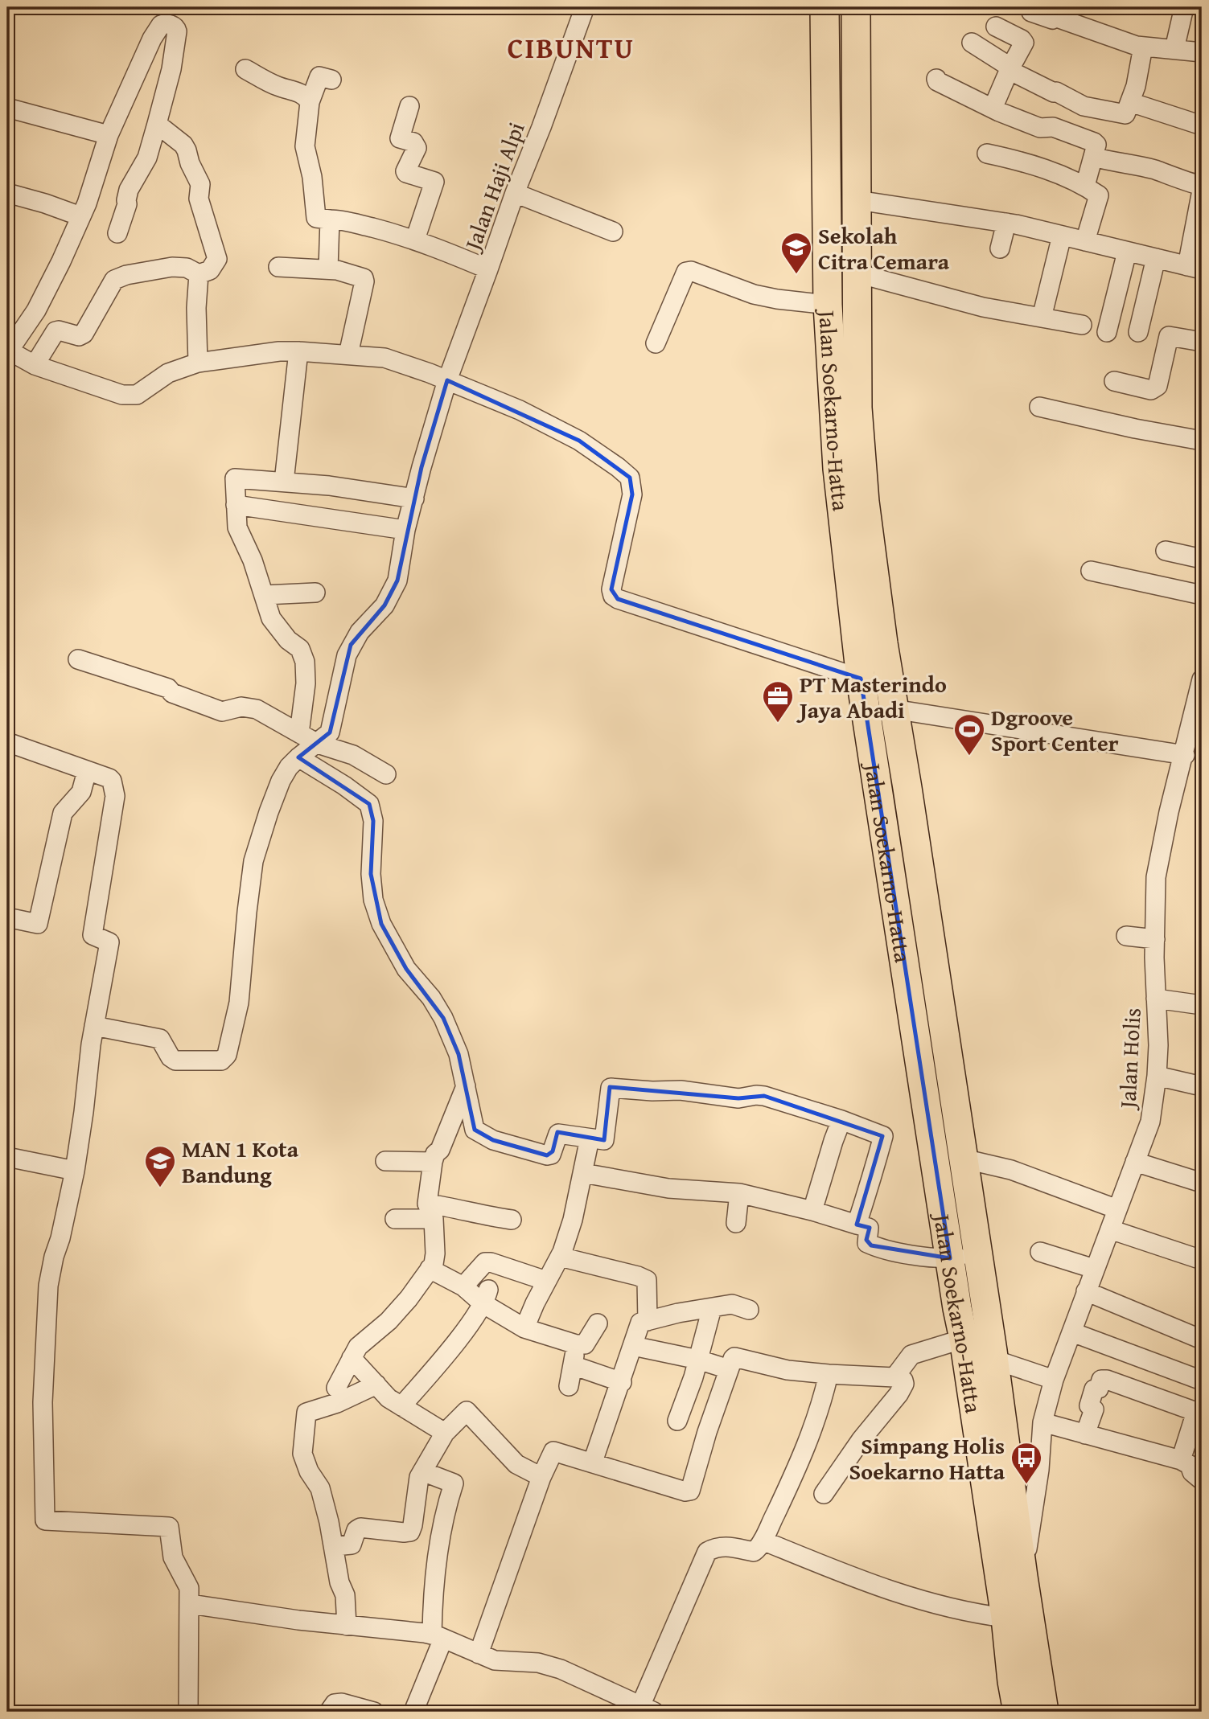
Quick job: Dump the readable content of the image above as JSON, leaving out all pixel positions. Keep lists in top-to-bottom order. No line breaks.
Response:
{"streets":{"highway":["Jalan Soekarno-Hatta"],"street":["Jalan Haji Alpi","Jalan Holis"]},"crossings":[["Jalan Soekarno-Hatta","Jalan Holis"]],"districts":["CIBUNTU"],"places":{"school or university":["Sekolah Citra Cemara","MAN 1 Kota Bandung"],"office":["PT Masterindo Jaya Abadi"],"sports":["Dgroove Sport Center"],"bus stop":["Simpang Holis Soekarno Hatta"]}}
